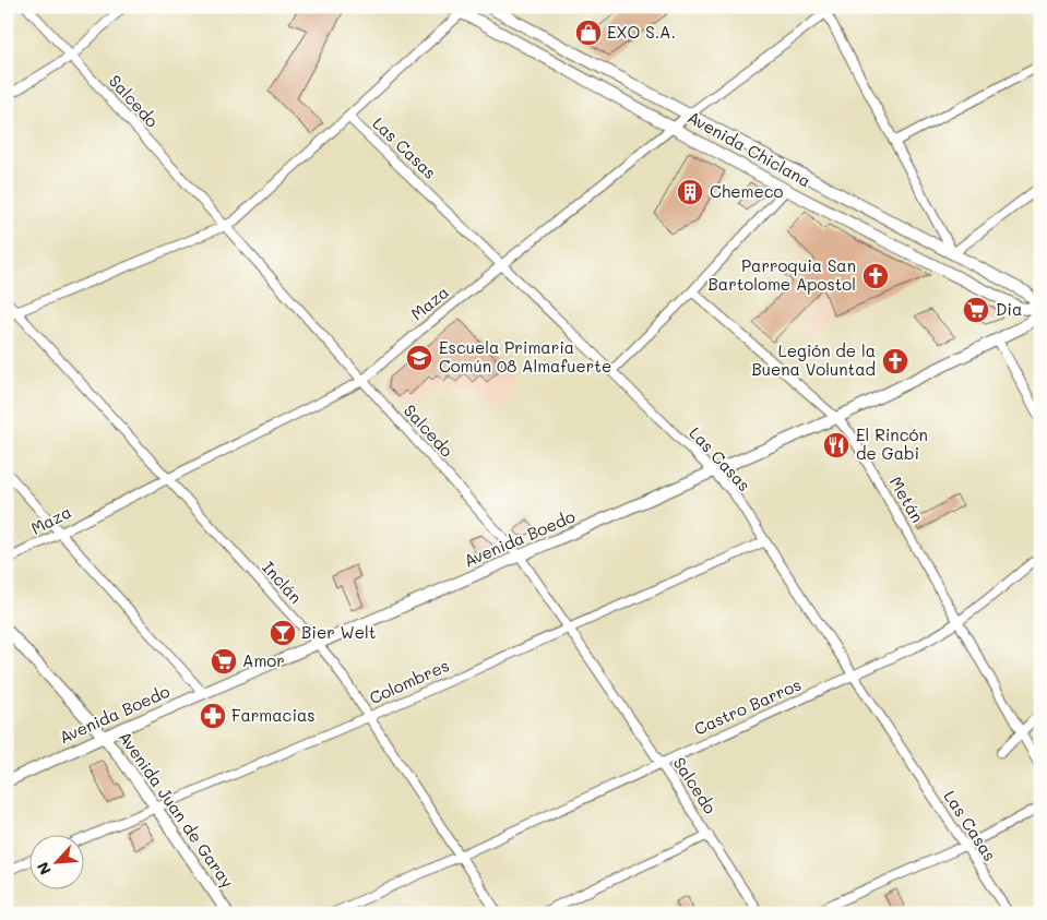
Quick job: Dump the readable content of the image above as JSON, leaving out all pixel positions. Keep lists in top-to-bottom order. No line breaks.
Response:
{"streets":{"main road":["Avenida Chiclana","Avenida Boedo","Avenida Juan de Garay"],"street":["Salcedo","Las Casas","Maza","Metán","Inclán","Colombres","Castro Barros"]},"crossings":[["Salcedo","Maza"],["Salcedo","Avenida Boedo"],["Salcedo","Colombres"],["Salcedo","Castro Barros"],["Las Casas","Maza"],["Las Casas","Avenida Boedo"],["Las Casas","Colombres"],["Las Casas","Castro Barros"],["Avenida Chiclana","Maza"],["Maza","Inclán"],["Metán","Avenida Boedo"],["Metán","Castro Barros"],["Avenida Boedo","Inclán"],["Avenida Boedo","Avenida Juan de Garay"],["Inclán","Colombres"],["Inclán","Castro Barros"],["Colombres","Avenida Juan de Garay"]],"places":{"shop":["EXO S.A."],"building":["Chemeco"],"church":["Parroquia San Bartolome Apostol","Legión de la Buena Voluntad"],"supermarket":["Dia","Amor"],"school or university":["Escuela Primaria Común 08 Almafuerte"],"restaurant":["El Rincón de Gabi"],"bar":["Bier Welt"],"pharmacy":["Farmacias"]},"north":"bottom left"}
